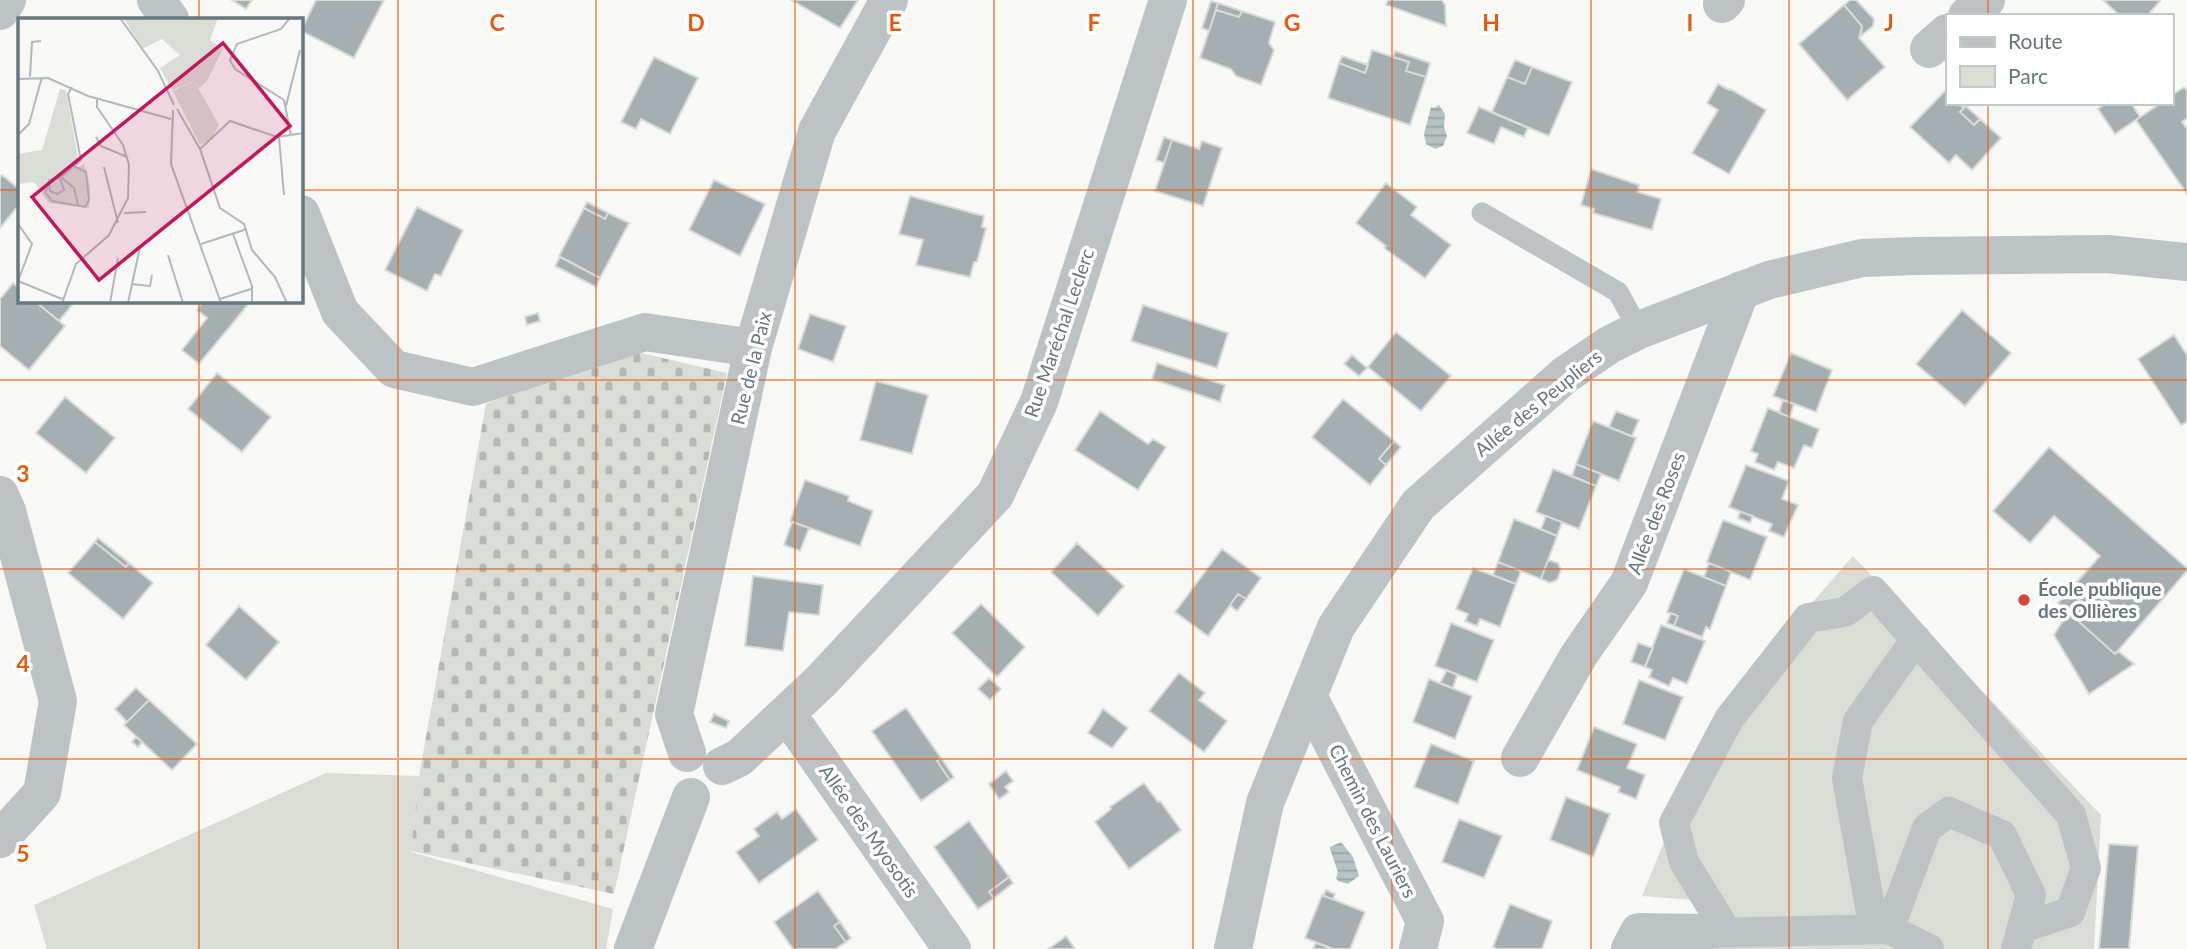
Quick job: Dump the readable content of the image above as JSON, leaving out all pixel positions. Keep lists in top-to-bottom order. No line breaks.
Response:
{"streets":{"street":["Rue Maréchal Leclerc","Rue de la Paix","Allée des Peupliers","Allée des Roses","Chemin des Lauriers","Allée des Myosotis"]},"crossings":[["Rue Maréchal Leclerc","Rue de la Paix"],["Rue Maréchal Leclerc","Allée des Myosotis"],["Allée des Peupliers","Allée des Roses"],["Allée des Peupliers","Chemin des Lauriers"]],"places":["École publique des Ollières"],"legend":["Route","Parc"],"grid":{"columns":["C","D","E","F","G","H","I","J"],"rows":["3","4","5"]}}
